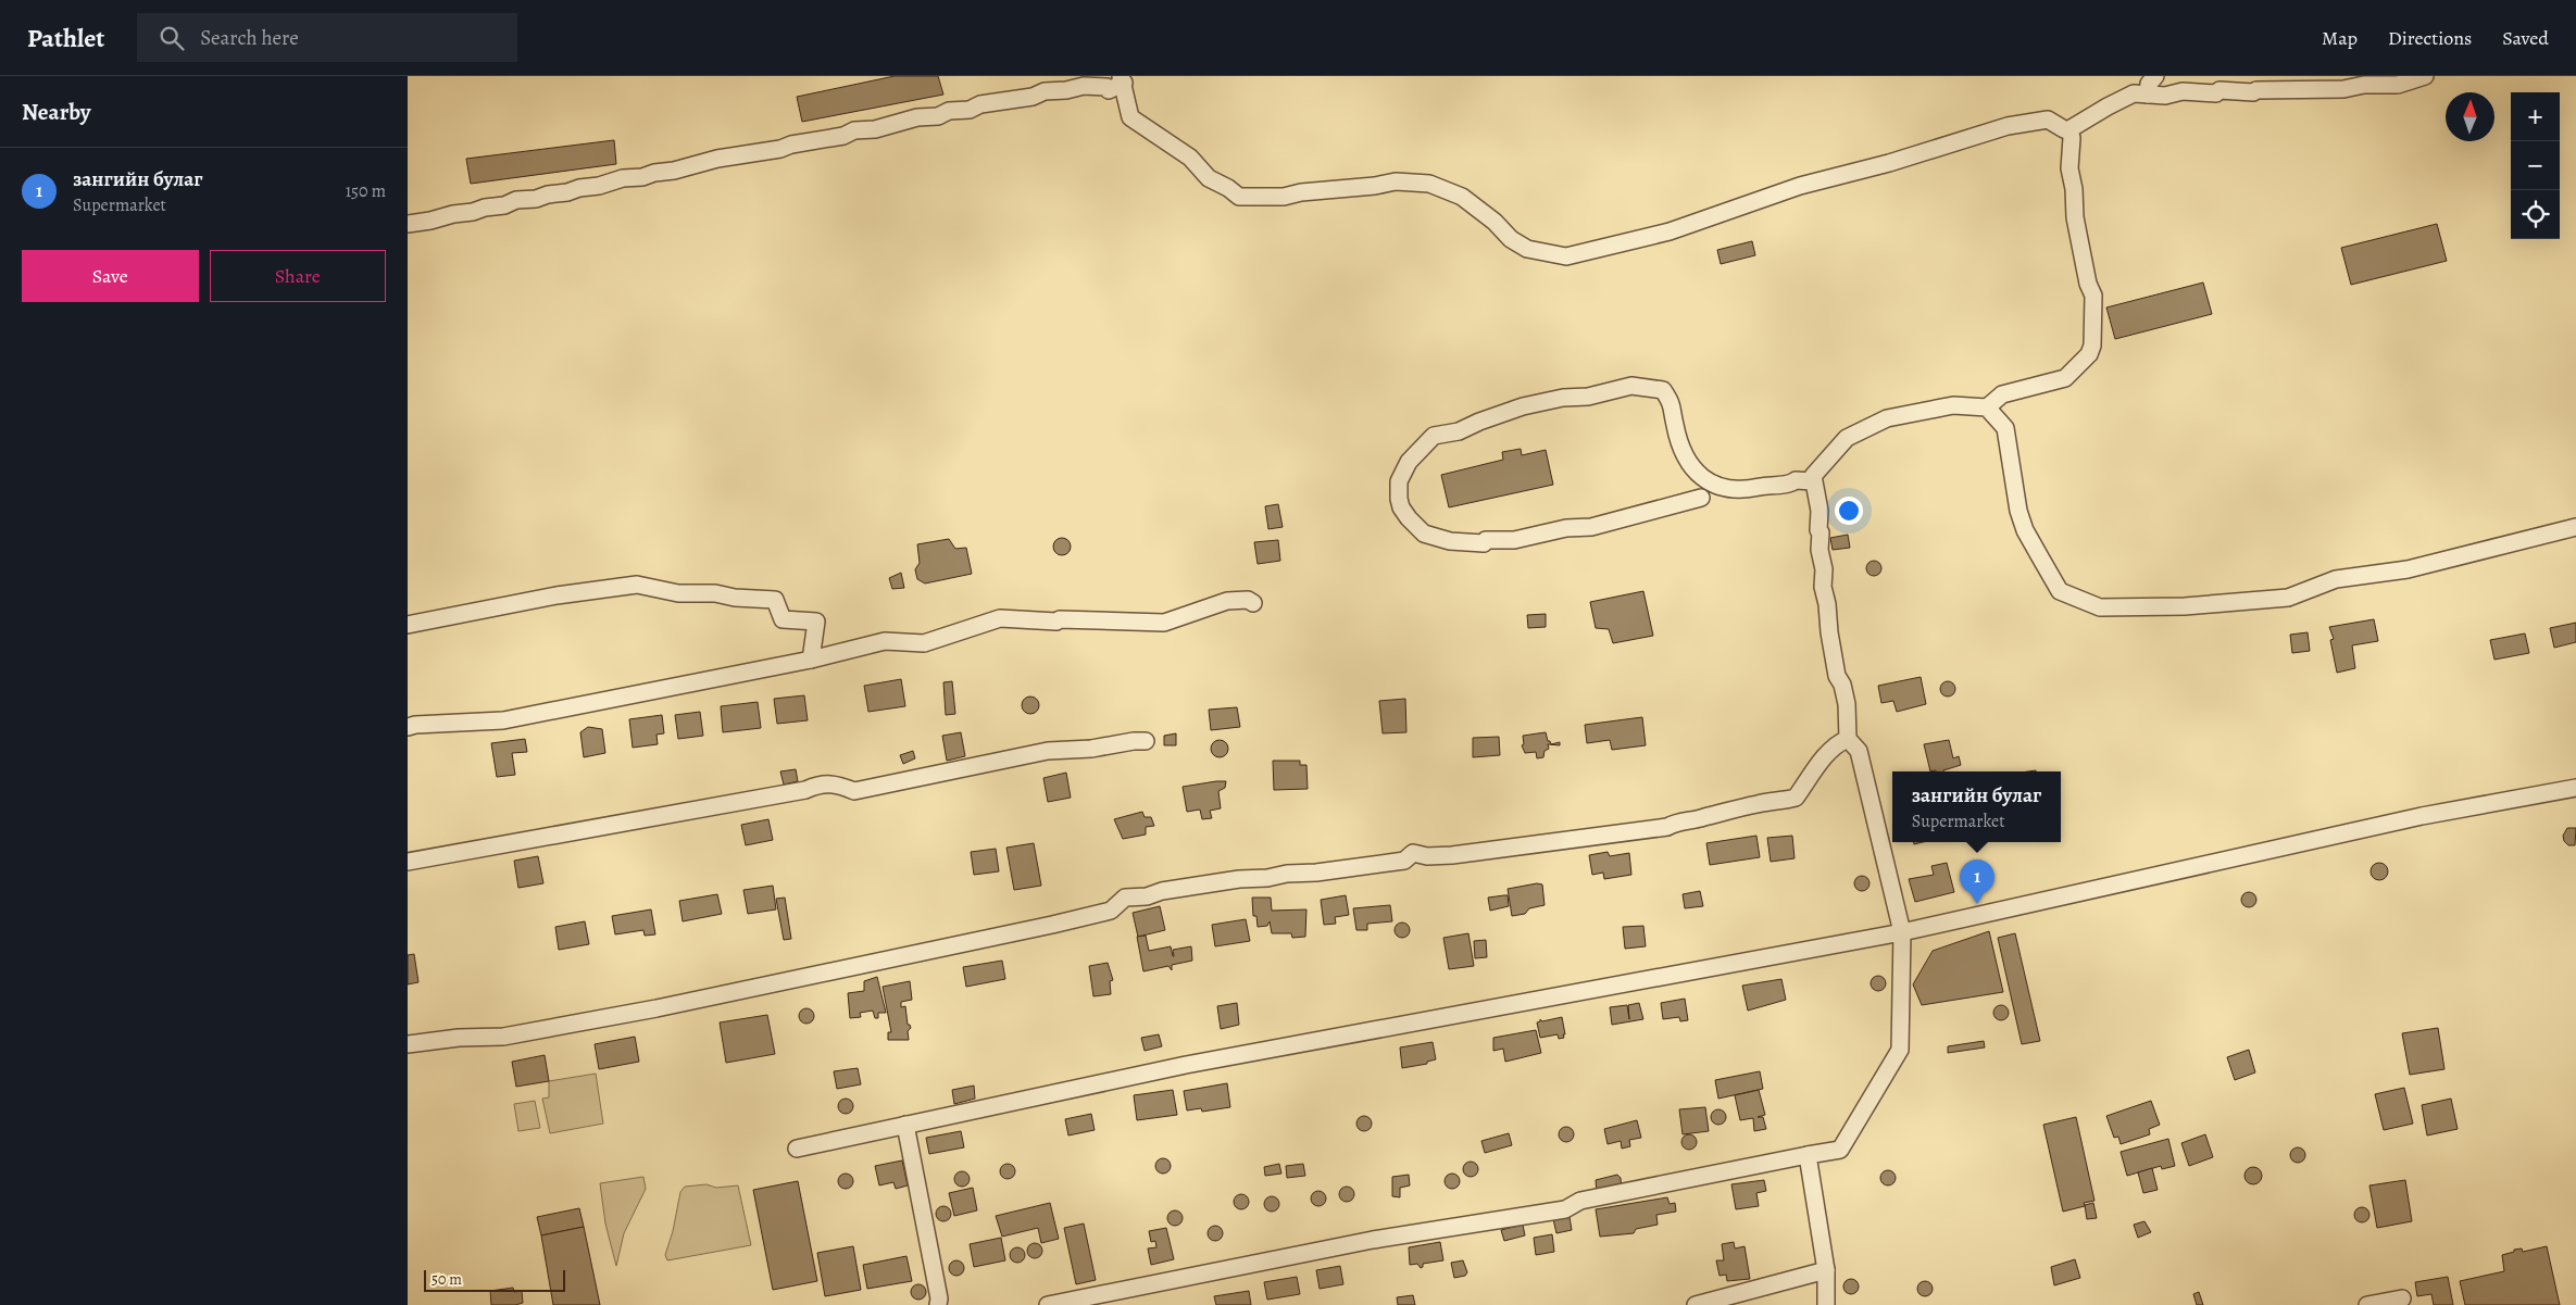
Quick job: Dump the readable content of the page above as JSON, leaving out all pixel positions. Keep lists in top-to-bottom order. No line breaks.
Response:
{"scale_bar":"50 m","north":"top","page":{"header":"Pathlet","search":"Search here","nav":["Map","Directions","Saved"],"heading":"Nearby","map_buttons":["+","−"],"list":[{"mark":"1","name":"зангийн булаг","note":"Supermarket","value":"150 m"}],"buttons":["Save","Share"],"popup":["зангийн булаг","Supermarket"],"pins":"1","scale":"50 m"}}
